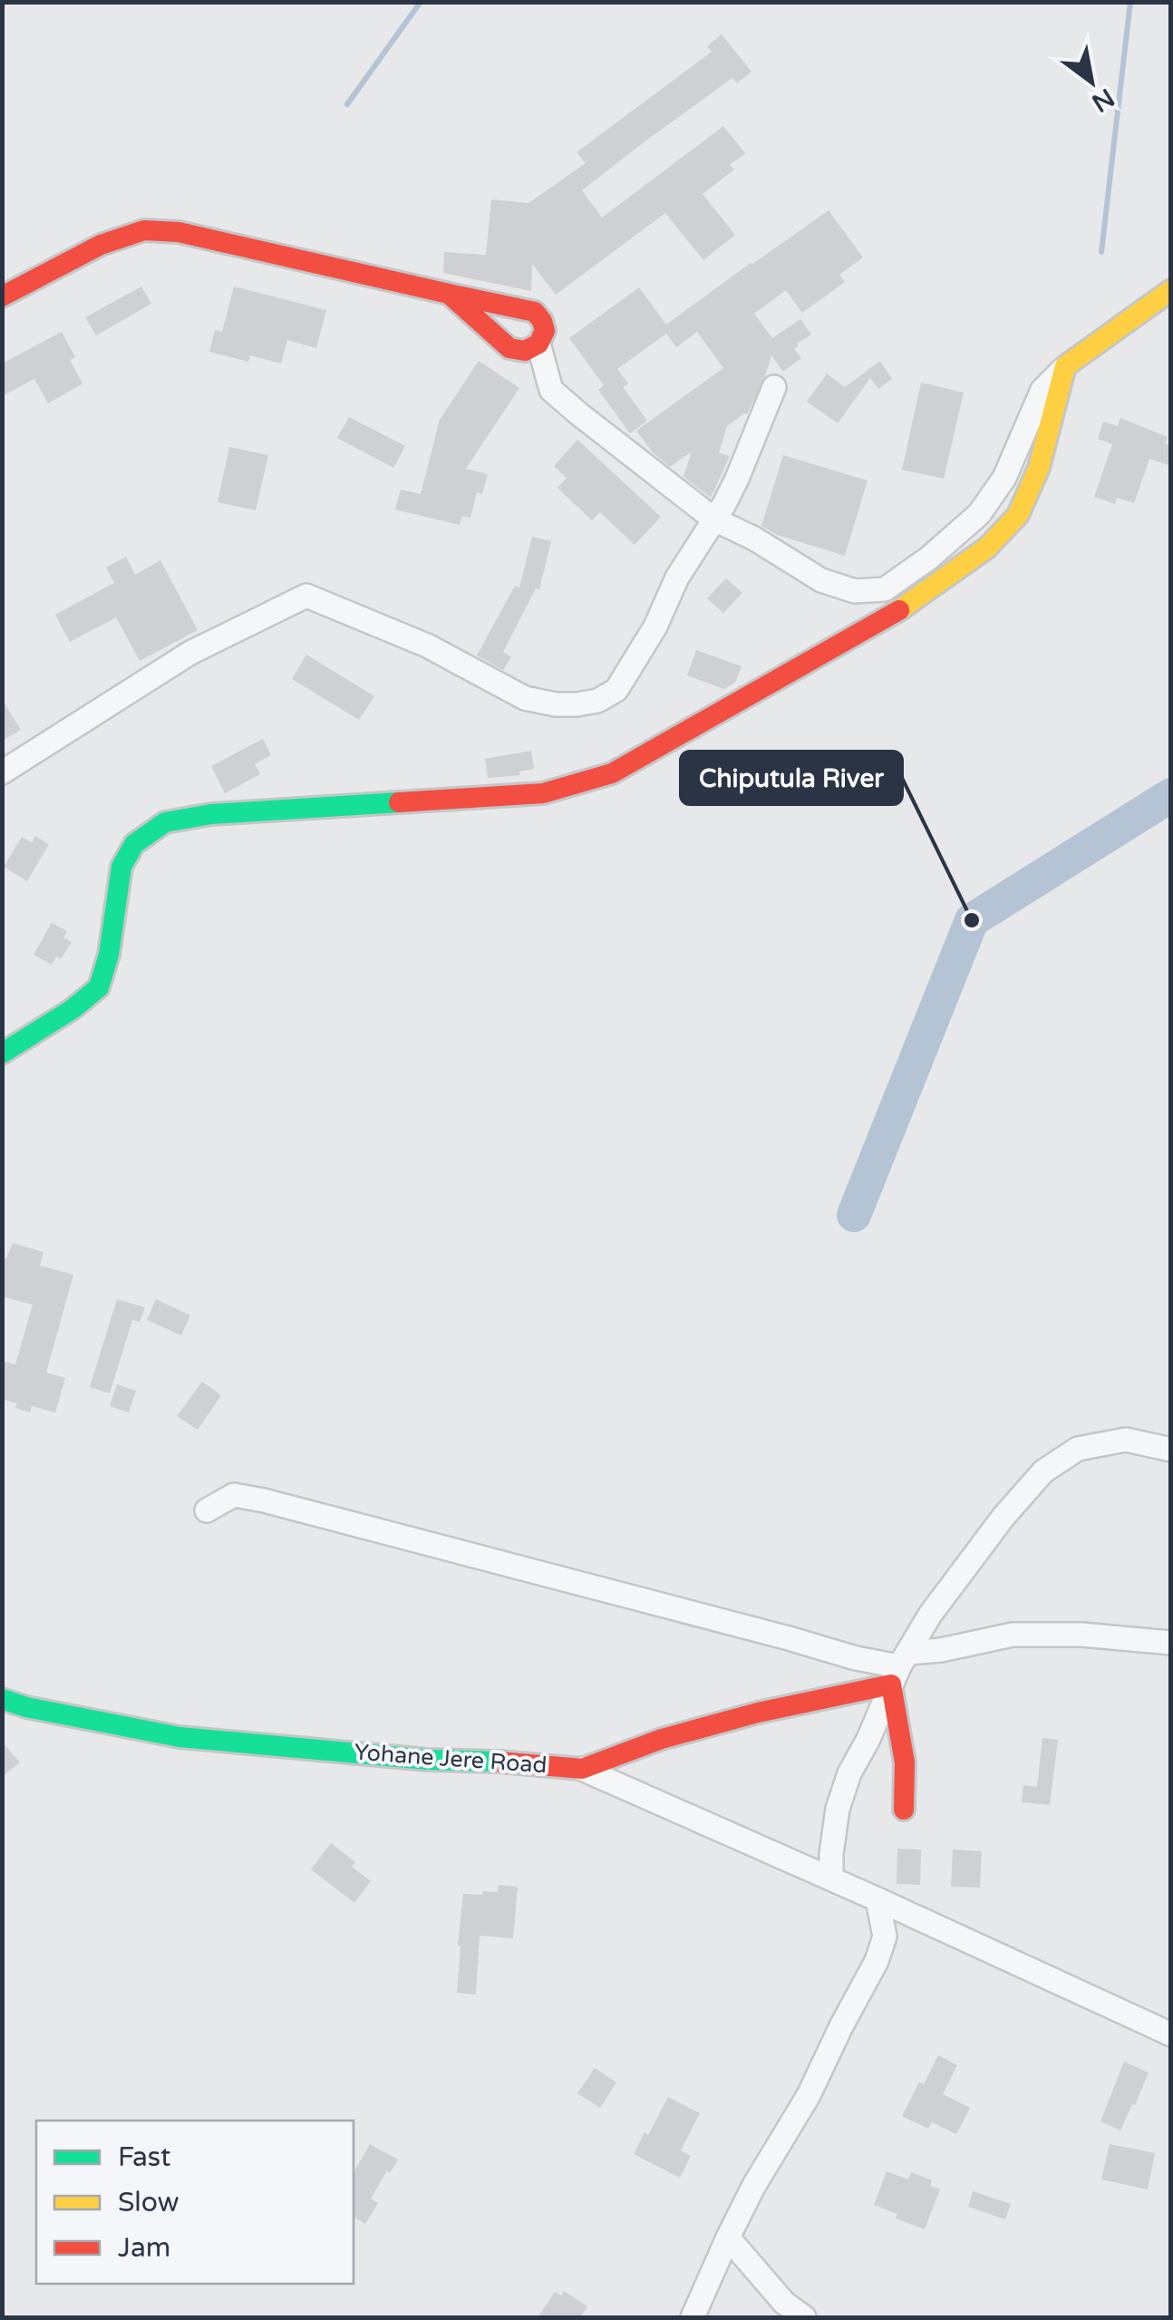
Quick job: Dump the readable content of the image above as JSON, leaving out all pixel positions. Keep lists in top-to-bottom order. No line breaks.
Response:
{"streets":{"street":["Yohane Jere Road"]},"places":["Chiputula River"],"legend":["Fast","Slow","Jam"],"north":"bottom right"}
